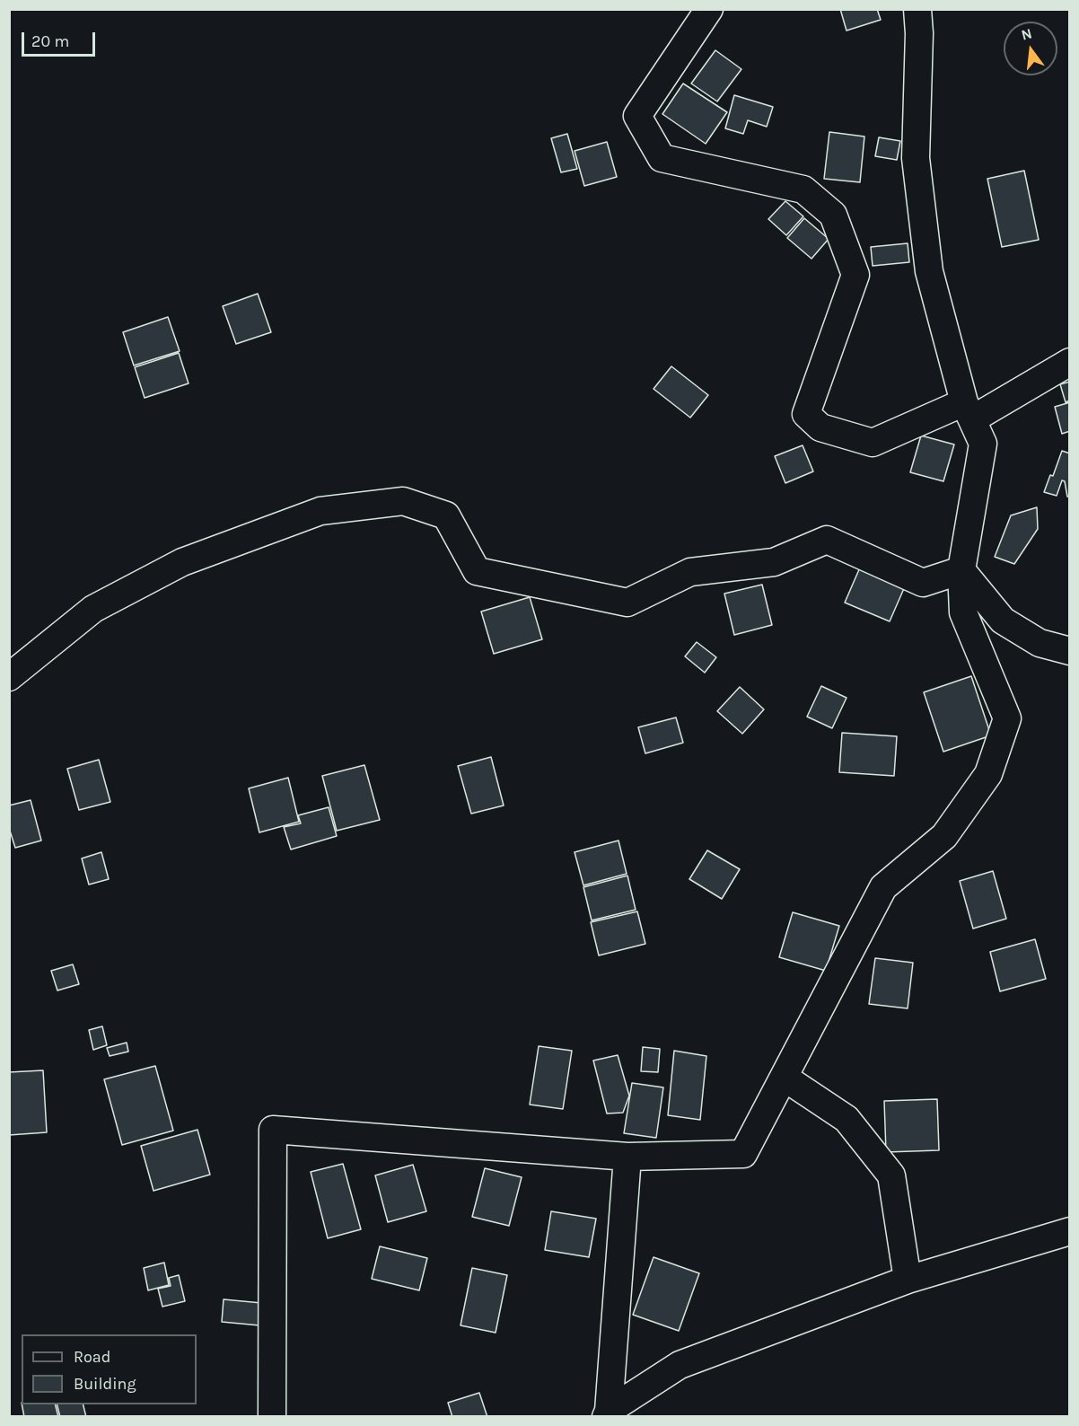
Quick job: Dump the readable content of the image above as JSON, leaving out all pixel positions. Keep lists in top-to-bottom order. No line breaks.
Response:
{"legend":["Road","Building"],"scale_bar":"20 m","north":"top"}
